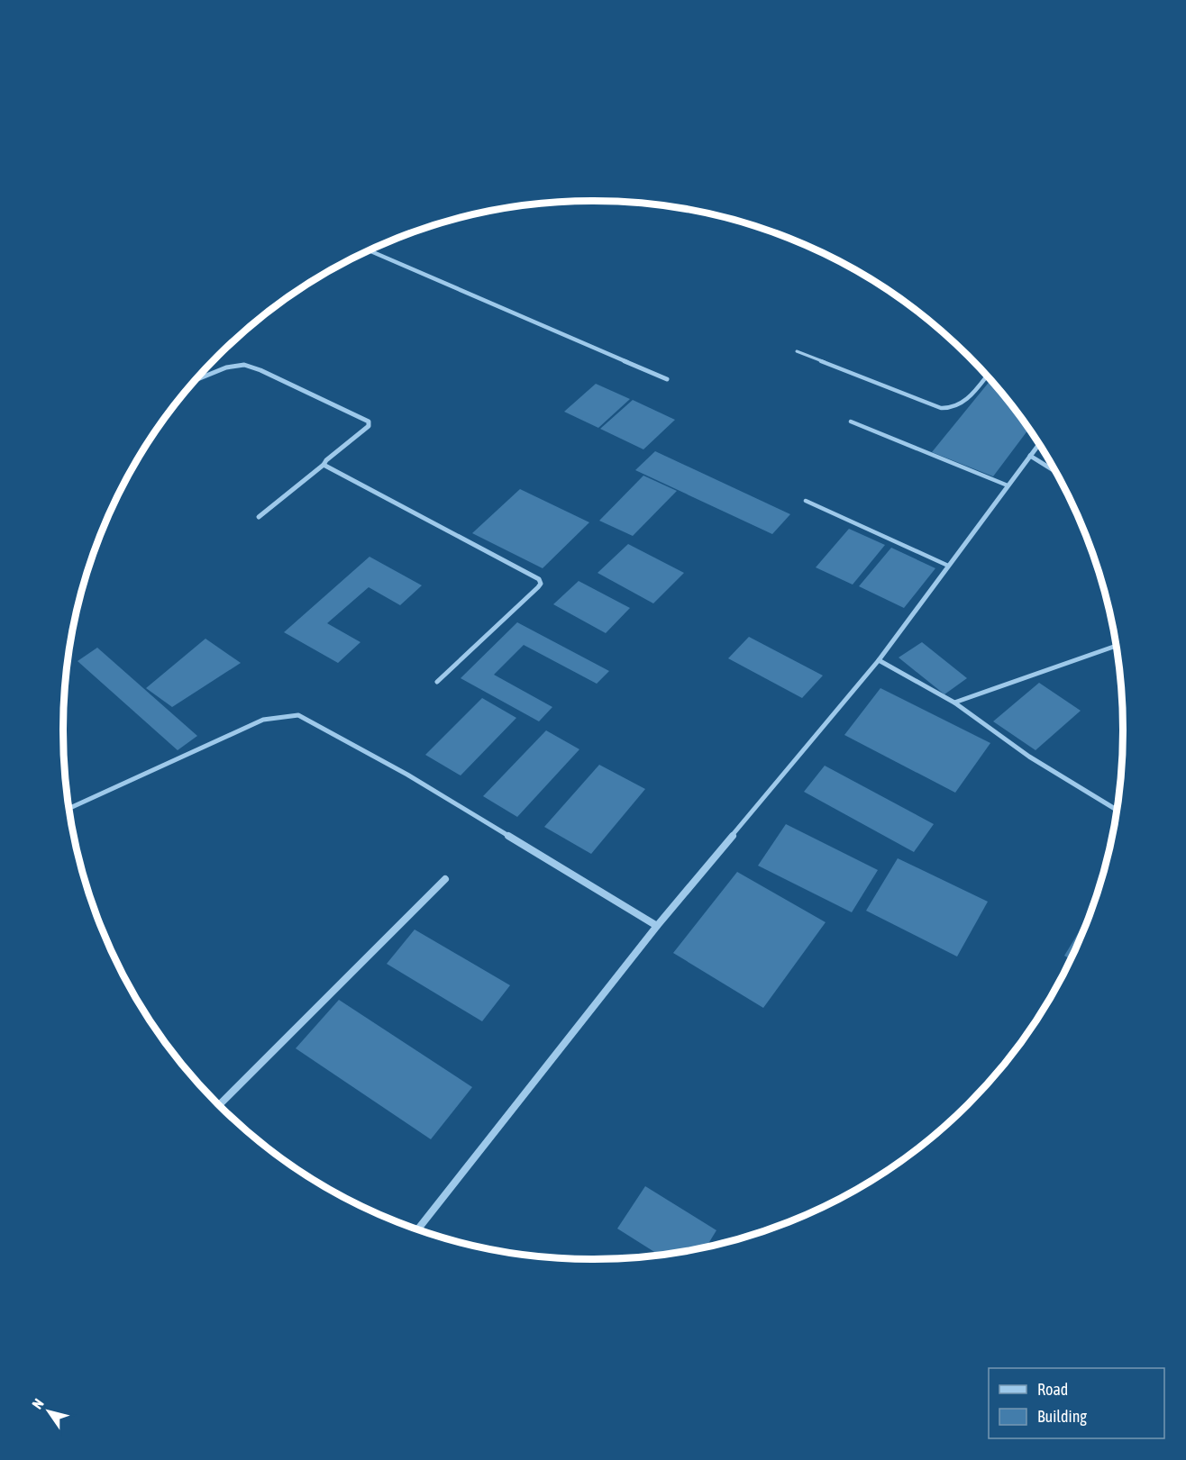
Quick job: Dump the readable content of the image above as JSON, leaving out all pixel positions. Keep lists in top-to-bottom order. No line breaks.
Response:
{"legend":["Road","Building"],"north":"top left"}
